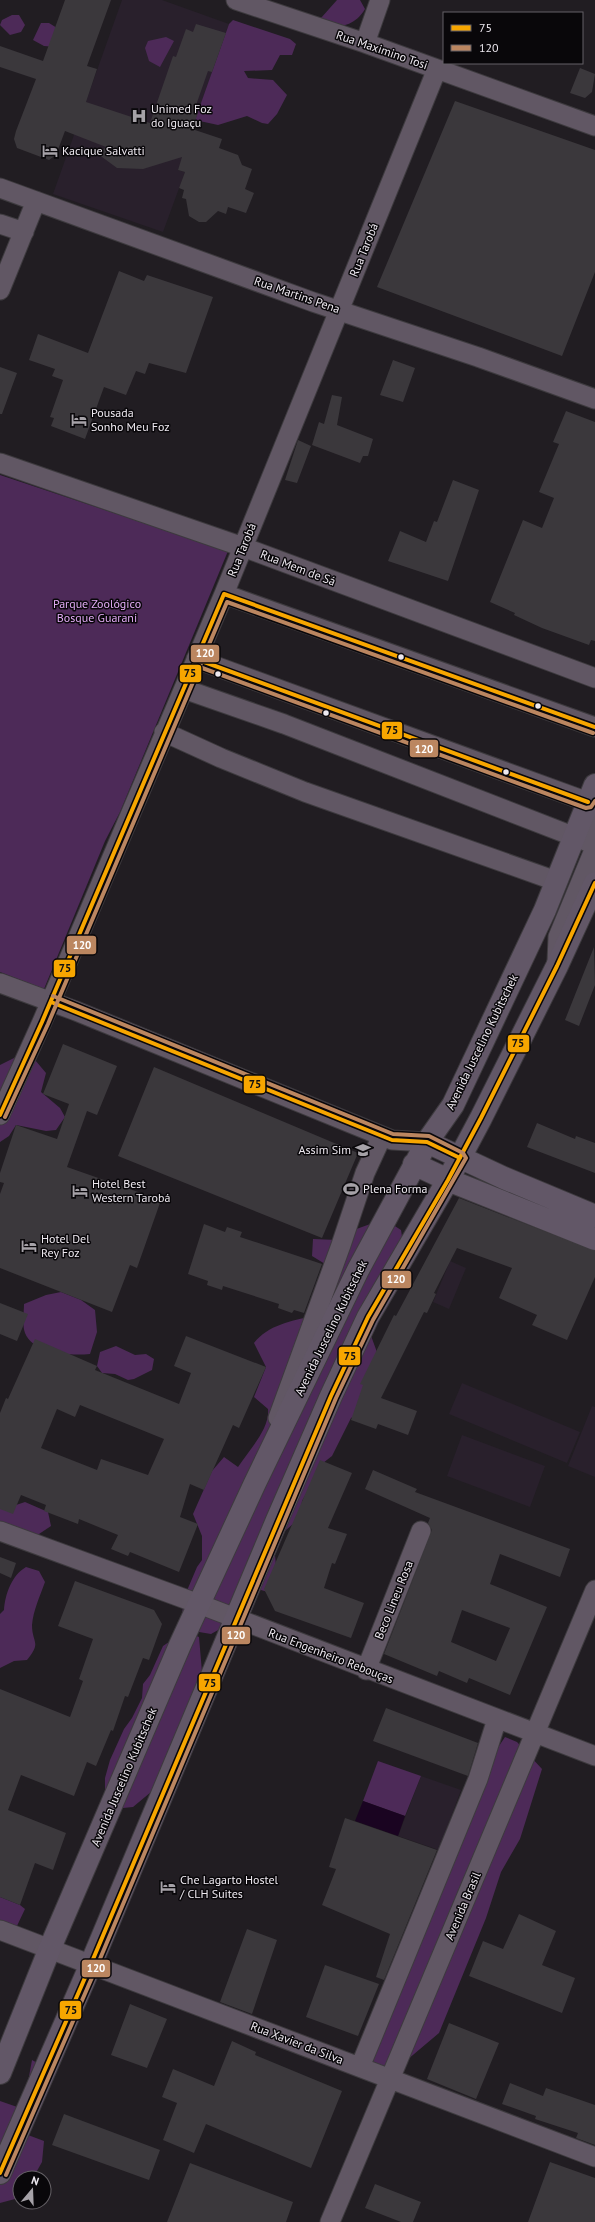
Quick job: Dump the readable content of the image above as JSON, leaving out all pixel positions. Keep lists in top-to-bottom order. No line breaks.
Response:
{"streets":{"main road":["Avenida Juscelino Kubitschek"],"street":["Rua Maximino Tosi","Rua Tarobá","Rua Martins Pena","Rua Mem de Sá","Beco Lineu Rosa","Rua Engenheiro Rebouças","Avenida Brasil","Rua Xavier da Silva"]},"crossings":[["Rua Maximino Tosi","Rua Tarobá"],["Rua Tarobá","Rua Martins Pena"],["Rua Tarobá","Rua Mem de Sá"],["Avenida Juscelino Kubitschek","Rua Engenheiro Rebouças"],["Avenida Juscelino Kubitschek","Rua Xavier da Silva"],["Beco Lineu Rosa","Rua Engenheiro Rebouças"],["Rua Engenheiro Rebouças","Avenida Brasil"],["Avenida Brasil","Rua Xavier da Silva"]],"parks":["Parque Zoológico Bosque Guarani"],"places":{"hospital":["Unimed Foz do Iguaçu"],"hotel":["Kacique Salvatti","Pousada Sonho Meu Foz","Hotel Best Western Tarobá","Hotel Del Rey Foz","Che Lagarto Hostel / CLH Suites"],"school or university":["Assim Sim"],"sports":["Plena Forma"]},"lines":["transit line 75","transit line 120"],"legend":["75","120"],"north":"top"}
